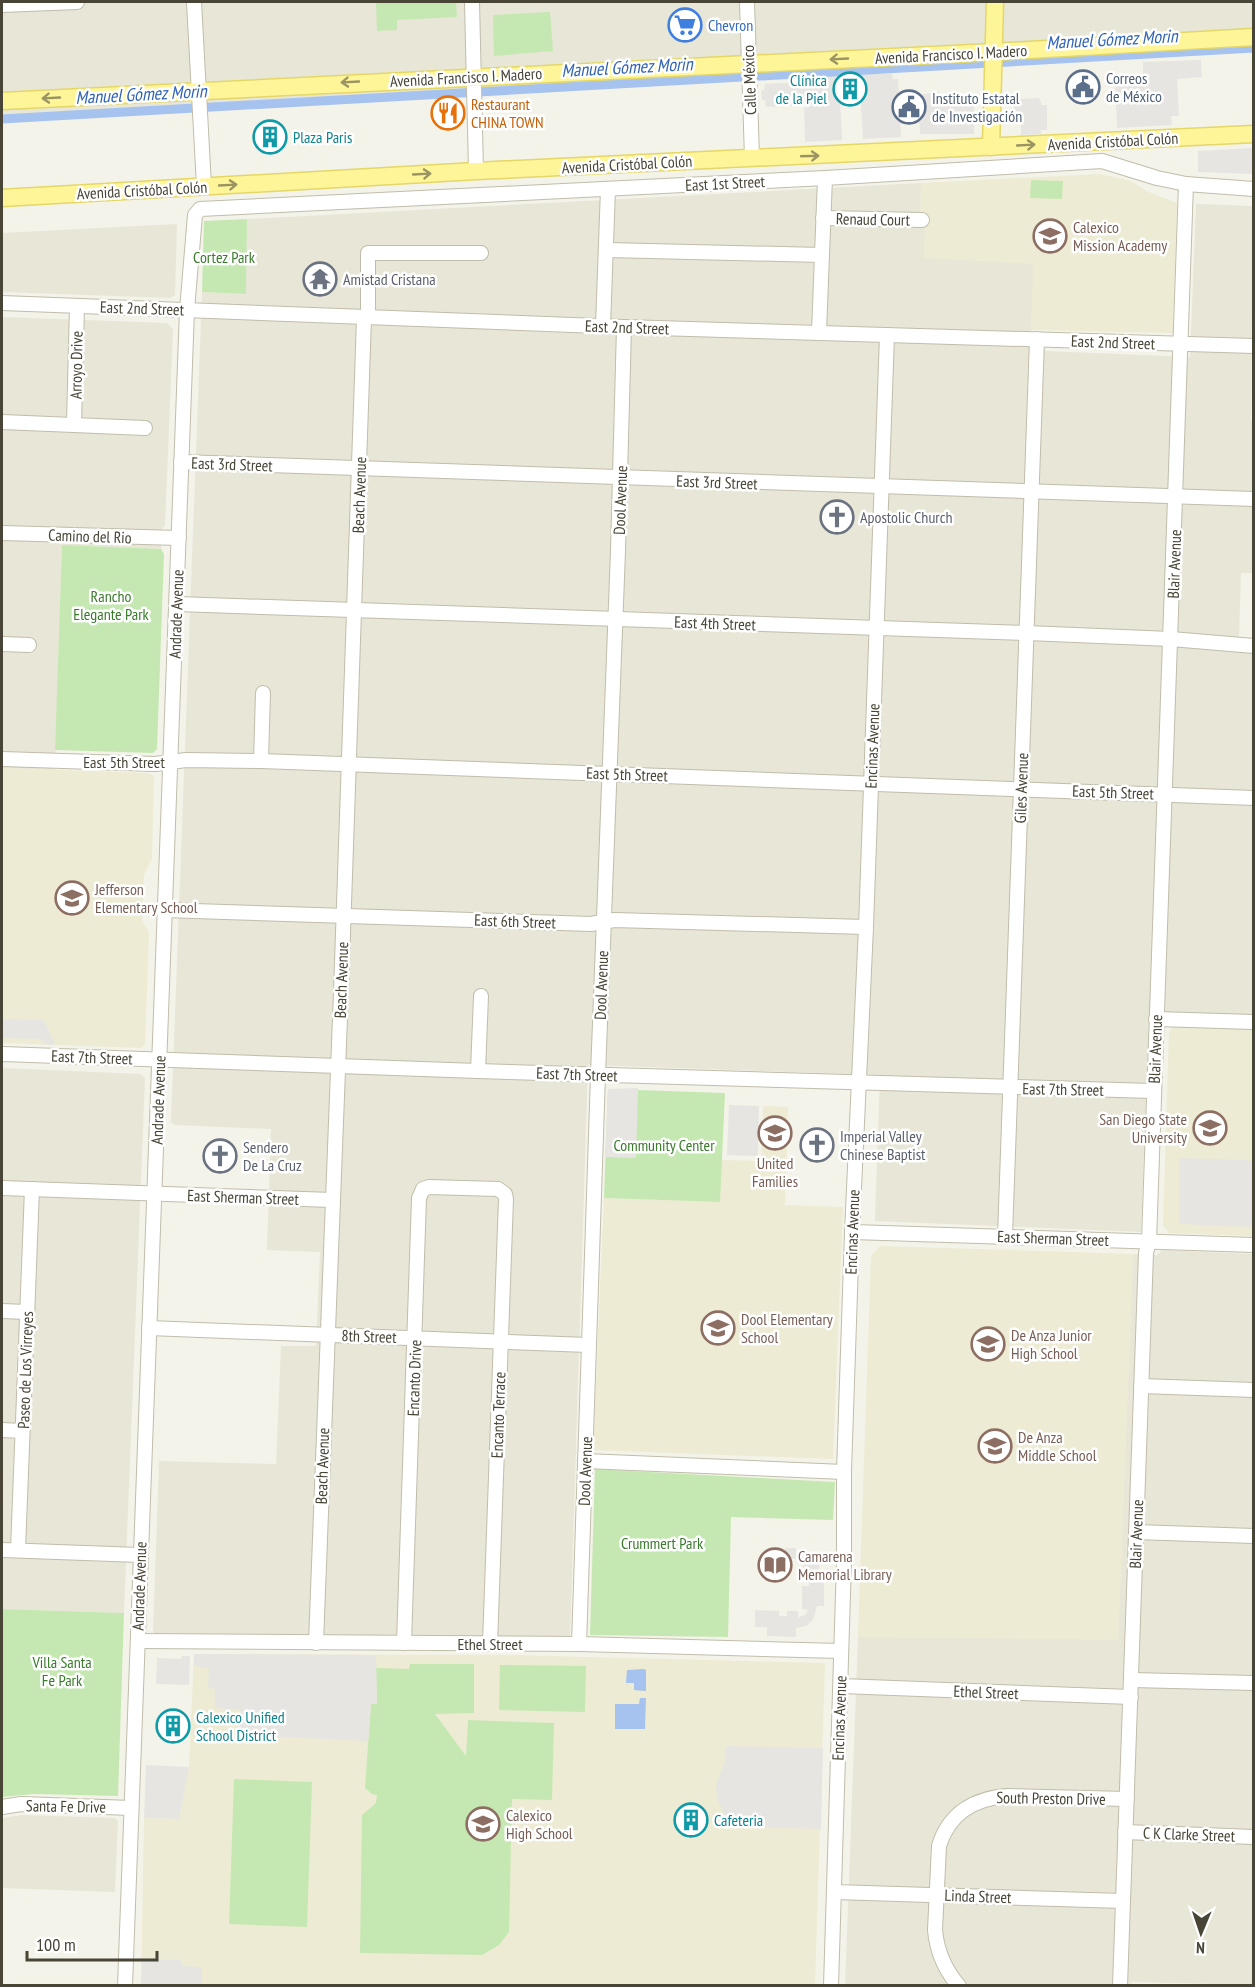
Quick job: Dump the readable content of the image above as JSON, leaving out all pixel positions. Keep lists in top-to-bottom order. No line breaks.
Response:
{"streets":{"main road":["Avenida Francisco I. Madero","Avenida Cristóbal Colón"],"street":["Calle México","East 1st Street","Renaud Court","East 2nd Street","Arroyo Drive","East 3rd Street","Beach Avenue","Dool Avenue","Camino del Rio","Blair Avenue","Andrade Avenue","East 4th Street","Encinas Avenue","East 5th Street","Giles Avenue","East 6th Street","East 7th Street","East Sherman Street","8th Street","Paseo de Los Virreyes","Encanto Drive","Encanto Terrace","Ethel Street","South Preston Drive","Santa Fe Drive","C K Clarke Street","Linda Street"]},"crossings":[["Avenida Francisco I. Madero","Calle México"],["Calle México","Avenida Cristóbal Colón"],["East 1st Street","Blair Avenue"],["East 1st Street","Andrade Avenue"],["East 2nd Street","Arroyo Drive"],["East 2nd Street","Beach Avenue"],["East 2nd Street","Dool Avenue"],["East 2nd Street","Blair Avenue"],["East 2nd Street","Andrade Avenue"],["East 2nd Street","Encinas Avenue"],["East 2nd Street","Giles Avenue"],["East 3rd Street","Beach Avenue"],["East 3rd Street","Dool Avenue"],["East 3rd Street","Blair Avenue"],["East 3rd Street","Andrade Avenue"],["East 3rd Street","Encinas Avenue"],["East 3rd Street","Giles Avenue"],["Beach Avenue","East 4th Street"],["Beach Avenue","East 5th Street"],["Beach Avenue","East 6th Street"],["Beach Avenue","East 7th Street"],["Beach Avenue","East Sherman Street"],["Beach Avenue","8th Street"],["Beach Avenue","Ethel Street"],["Dool Avenue","East 4th Street"],["Dool Avenue","East 5th Street"],["Dool Avenue","East 6th Street"],["Dool Avenue","East 7th Street"],["Dool Avenue","8th Street"],["Dool Avenue","Ethel Street"],["Camino del Rio","Andrade Avenue"],["Blair Avenue","East 4th Street"],["Blair Avenue","East 5th Street"],["Blair Avenue","East 7th Street"],["Blair Avenue","East Sherman Street"],["Blair Avenue","Ethel Street"],["Blair Avenue","South Preston Drive"],["Blair Avenue","C K Clarke Street"],["Blair Avenue","Linda Street"],["Andrade Avenue","East 4th Street"],["Andrade Avenue","East 5th Street"],["Andrade Avenue","East 6th Street"],["Andrade Avenue","East 7th Street"],["Andrade Avenue","East Sherman Street"],["Andrade Avenue","8th Street"],["Andrade Avenue","Ethel Street"],["Andrade Avenue","Santa Fe Drive"],["East 4th Street","Encinas Avenue"],["East 4th Street","Giles Avenue"],["Encinas Avenue","East 5th Street"],["Encinas Avenue","East 6th Street"],["Encinas Avenue","East 7th Street"],["Encinas Avenue","East Sherman Street"],["Encinas Avenue","Ethel Street"],["Encinas Avenue","Linda Street"],["East 5th Street","Giles Avenue"],["Giles Avenue","East 7th Street"],["Giles Avenue","East Sherman Street"],["East Sherman Street","Paseo de Los Virreyes"],["8th Street","Encanto Drive"],["8th Street","Encanto Terrace"],["Encanto Drive","Encanto Terrace"],["Encanto Drive","Ethel Street"],["Encanto Terrace","Ethel Street"],["South Preston Drive","Linda Street"]],"one_way":["Avenida Francisco I. Madero","Avenida Cristóbal Colón"],"water":["Manuel Gómez Morin"],"parks":["Cortez Park","Rancho Elegante Park","Community Center","Crummert Park","Villa Santa Fe Park"],"places":{"supermarket":["Chevron"],"public building":["Correos de México","Instituto Estatal de Investigación"],"building":["Clínica de la Piel","Plaza Paris","Calexico Unified School District","Cafeteria"],"restaurant":["Restaurant CHINA TOWN"],"school or university":["Calexico Mission Academy","Jefferson Elementary School","San Diego State University","United Families","Dool Elementary School","De Anza Junior High School","De Anza Middle School","Calexico High School"],"temple":["Amistad Cristana"],"church":["Apostolic Church","Imperial Valley Chinese Baptist","Sendero De La Cruz"],"library":["Camarena Memorial Library"]},"scale_bar":"100 m","north":"bottom"}
